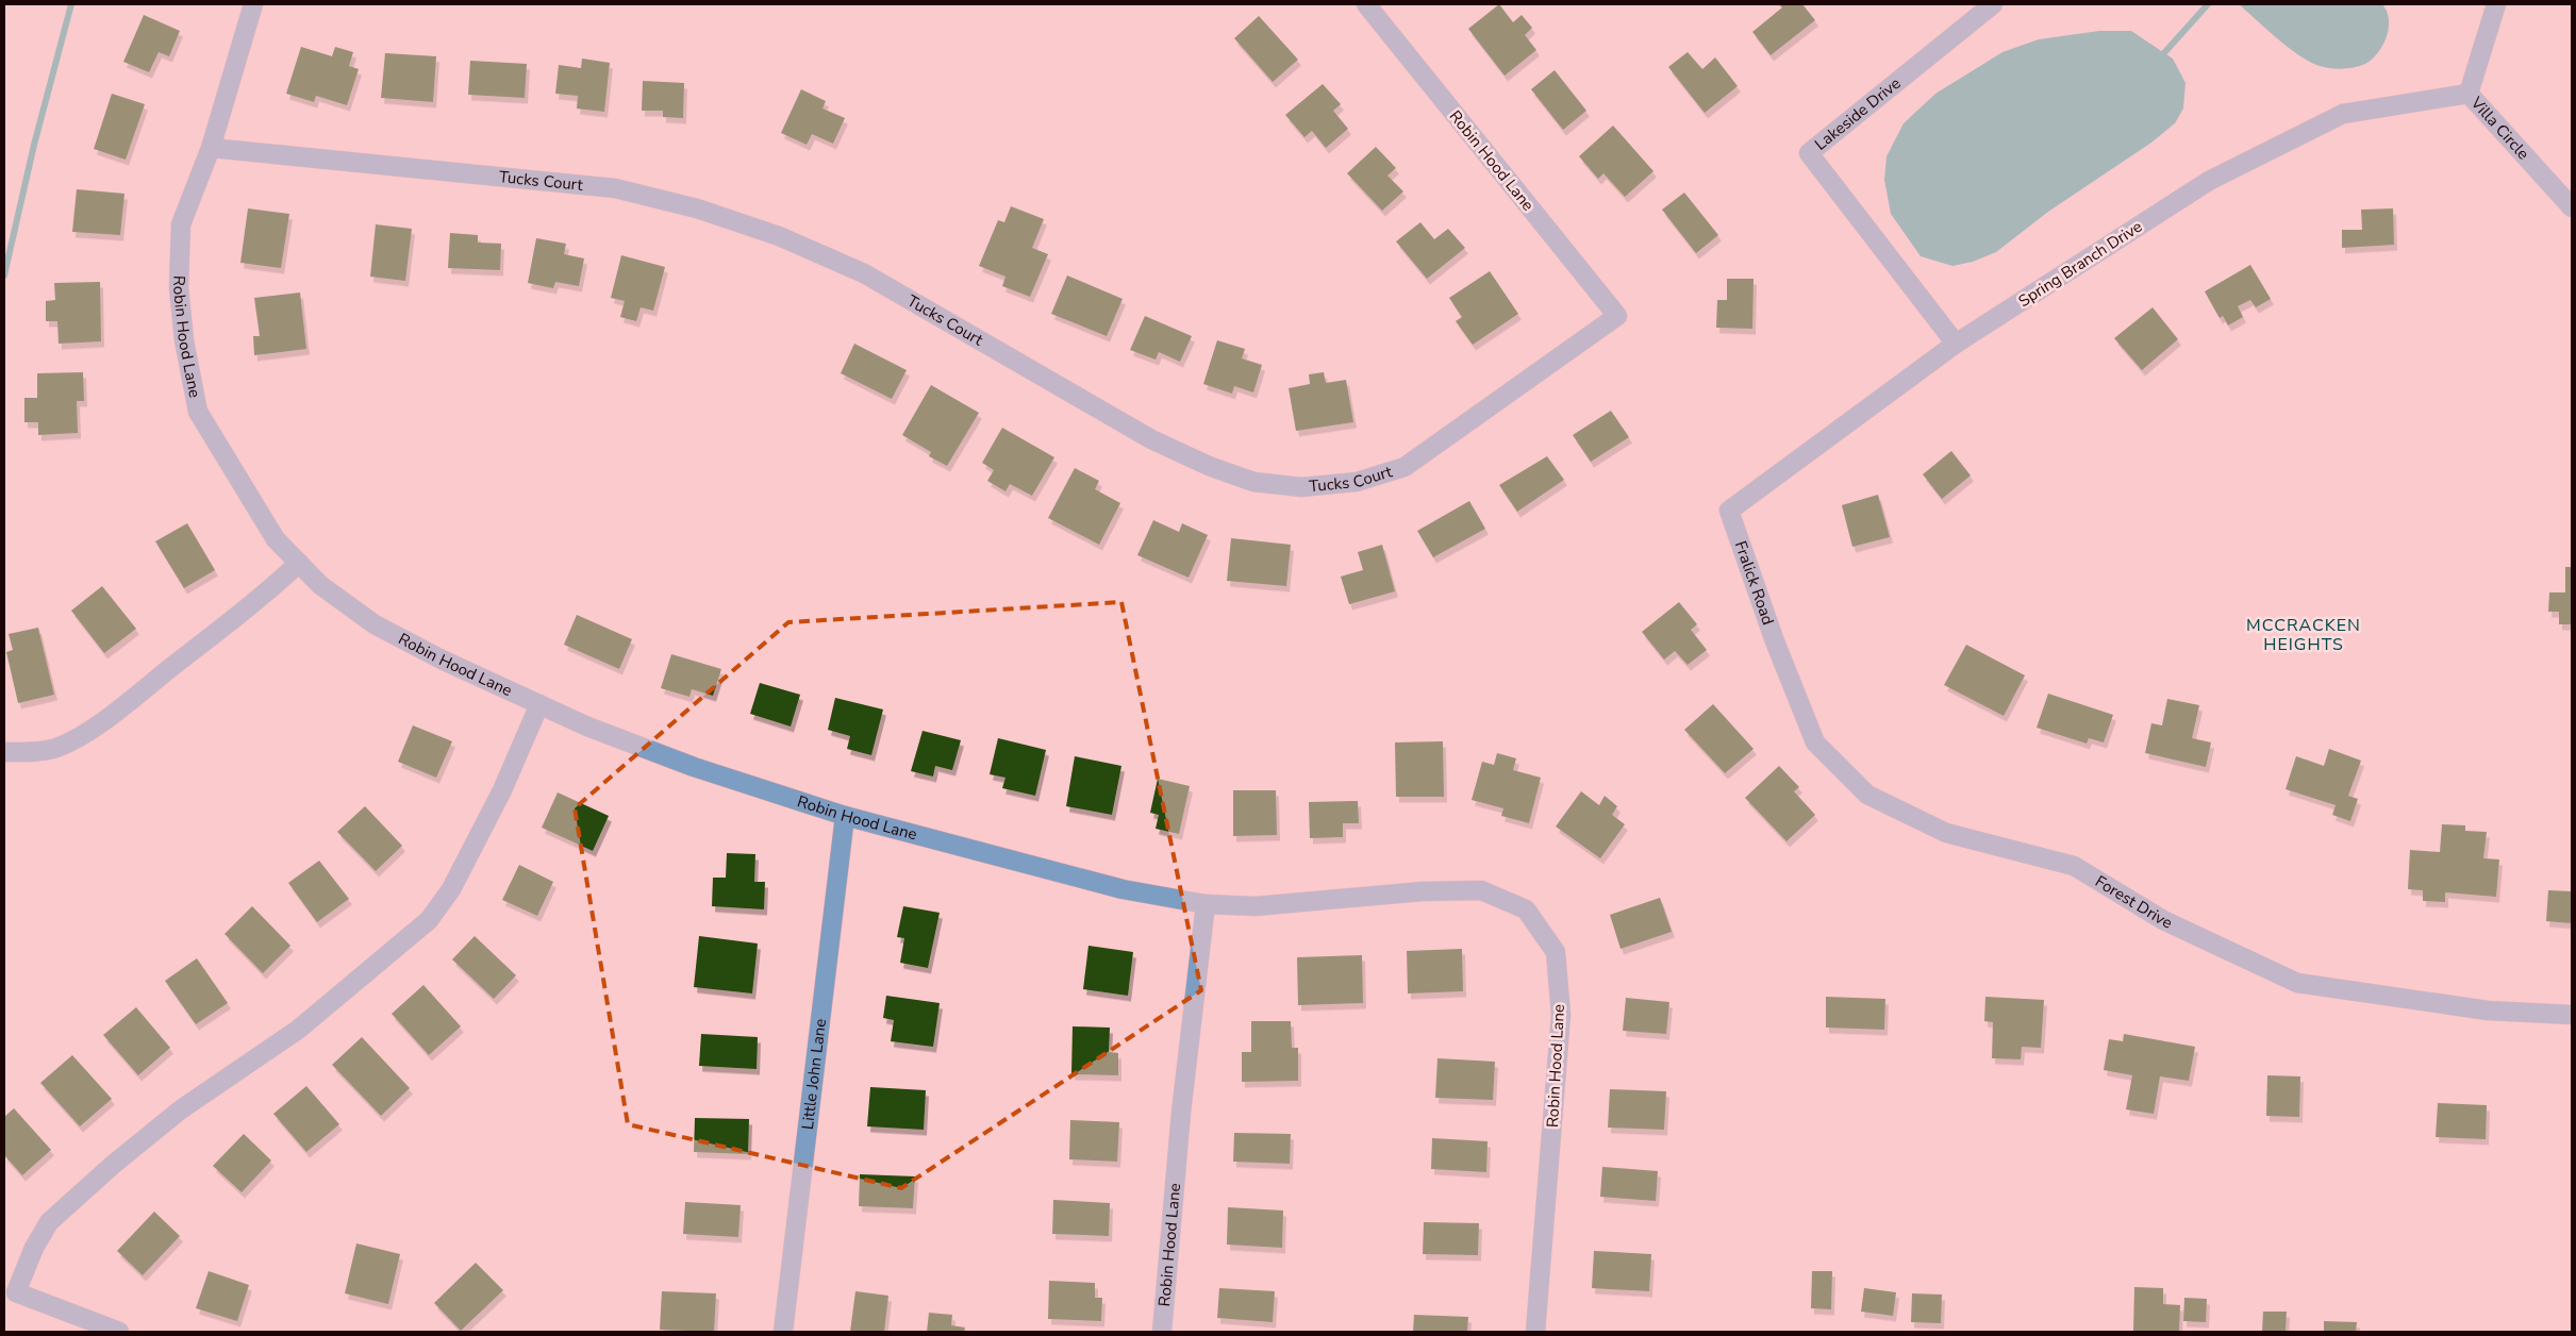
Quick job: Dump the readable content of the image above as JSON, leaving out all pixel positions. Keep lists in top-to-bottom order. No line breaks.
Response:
{"streets":{"street":["Lakeside Drive","Villa Circle","Robin Hood Lane","Tucks Court","Spring Branch Drive","Fralick Road","Forest Drive","Little John Lane"]},"crossings":[["Lakeside Drive","Spring Branch Drive"],["Villa Circle","Spring Branch Drive"],["Robin Hood Lane","Tucks Court"],["Robin Hood Lane","Little John Lane"],["Spring Branch Drive","Fralick Road"],["Fralick Road","Forest Drive"]],"districts":["MCCRACKEN HEIGHTS"]}
